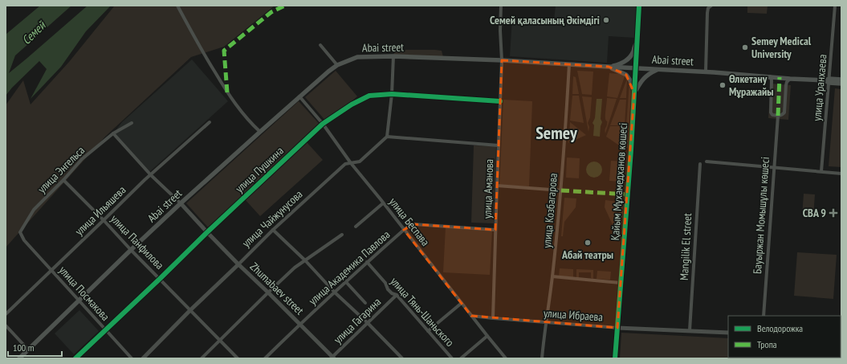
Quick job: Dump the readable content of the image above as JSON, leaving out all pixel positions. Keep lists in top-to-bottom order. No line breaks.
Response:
{"streets":{"main road":["Abai street"],"street":["улица Уранхаева","улица Энгельса","улица Пушкина","Қайым Мұхамедханов көшесі","улица Аманова","улица Ильяшева","улица Козбагарова","Бауыржан Момышұлы көшесі","улица Чайжунусова","улица Беспава","улица Панфилова","Mangilik El street","улица Академика Павлова","Zhumabaev street","улица Посмакова","улица Тянь-Шаньского","улица Ибраева","улица Гагарина"]},"crossings":[["Abai street","улица Уранхаева"],["Abai street","Қайым Мұхамедханов көшесі"],["Abai street","улица Аманова"],["Abai street","улица Козбагарова"],["Abai street","улица Беспава"],["Abai street","улица Панфилова"],["Abai street","Zhumabaev street"],["Abai street","улица Посмакова"],["улица Энгельса","улица Панфилова"],["улица Энгельса","улица Посмакова"],["улица Пушкина","улица Аманова"],["улица Пушкина","улица Беспава"],["улица Пушкина","улица Панфилова"],["улица Пушкина","Zhumabaev street"],["улица Пушкина","улица Посмакова"],["Қайым Мұхамедханов көшесі","улица Ибраева"],["улица Аманова","улица Академика Павлова"],["улица Аманова","улица Ибраева"],["улица Ильяшева","улица Панфилова"],["улица Ильяшева","улица Посмакова"],["улица Козбагарова","улица Ибраева"],["улица Чайжунусова","улица Беспава"],["улица Чайжунусова","улица Панфилова"],["улица Чайжунусова","Zhumabaev street"],["улица Беспава","улица Академика Павлова"],["улица Беспава","улица Ибраева"],["Mangilik El street","улица Ибраева"],["улица Академика Павлова","Zhumabaev street"],["улица Академика Павлова","улица Тянь-Шаньского"],["Zhumabaev street","улица Гагарина"],["улица Тянь-Шаньского","улица Гагарина"]],"districts":["Semey"],"water":["Семей"],"places":{"other":["Семей қаласының Әкімдігі","Semey Medical University","Өлкетану Мұражайы","Абай театры"],"health":["СВА 9"]},"legend":["Велодорожка","Тропа"],"scale_bar":"100 m"}
